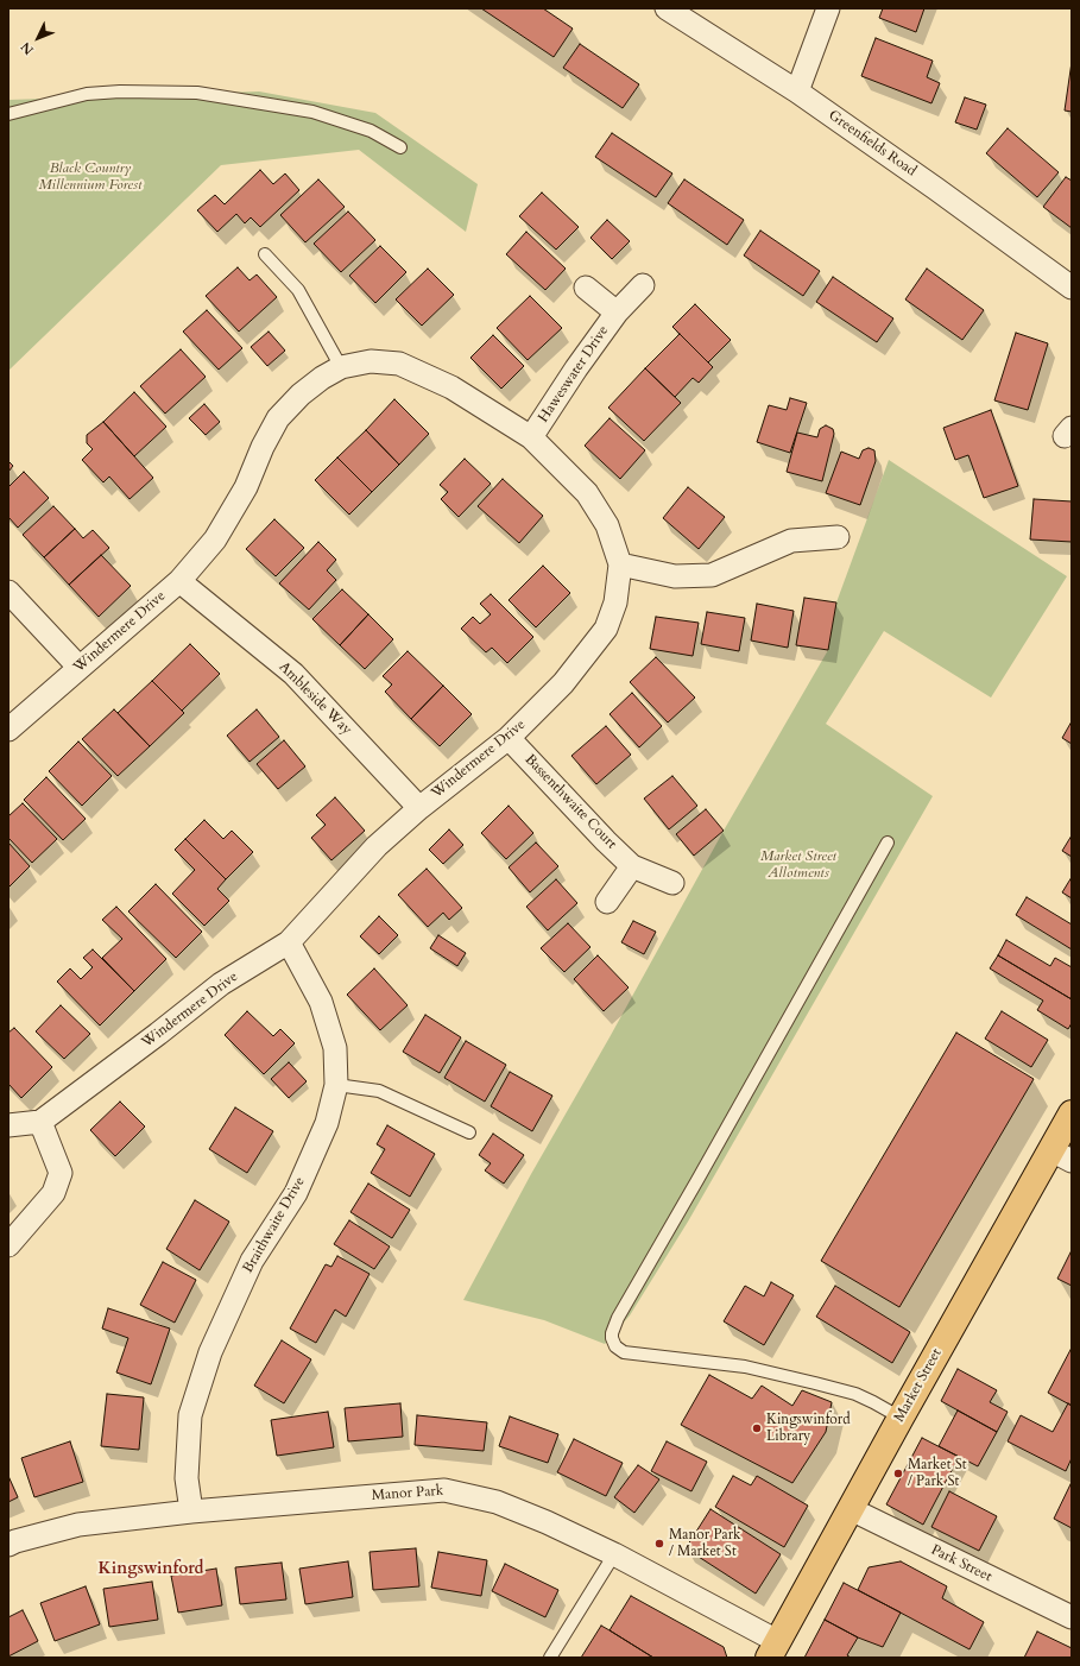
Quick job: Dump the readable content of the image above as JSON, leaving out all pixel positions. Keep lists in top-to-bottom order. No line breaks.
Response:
{"streets":{"highway":["Market Street"],"street":["Greenfields Road","Haweswater Drive","Windermere Drive","Ambleside Way","Bassenthwaite Court","Braithwaite Drive","Manor Park","Park Street"]},"crossings":[["Haweswater Drive","Windermere Drive"],["Windermere Drive","Ambleside Way"],["Windermere Drive","Bassenthwaite Court"],["Windermere Drive","Braithwaite Drive"],["Braithwaite Drive","Manor Park"],["Market Street","Manor Park"],["Market Street","Park Street"]],"districts":["Kingswinford"],"parks":["Black Country Millennium Forest","Market Street Allotments"],"places":["Kingswinford Library","Market St / Park St","Manor Park / Market St"],"north":"bottom left"}
